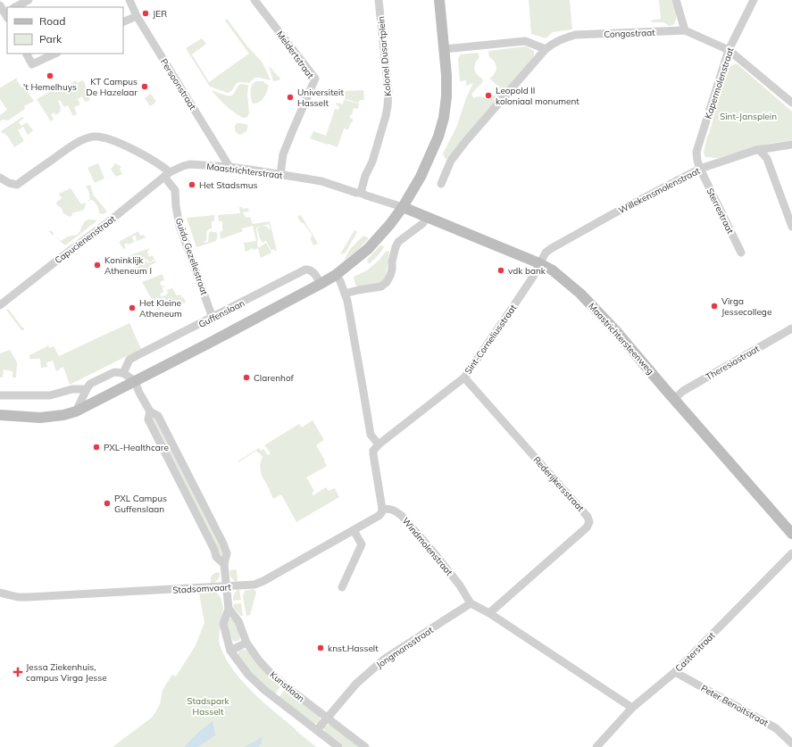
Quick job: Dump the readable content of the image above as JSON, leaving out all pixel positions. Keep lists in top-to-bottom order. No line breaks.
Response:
{"streets":{"main road":["Maastrichtersteenweg"],"street":["Congostraat","Meldertstraat","Kolonel Dusartplein","Kapermolenstraat","Persoonstraat","Maastrichterstraat","Willekensmolenstraat","Sterrestraat","Capucienenstraat","Guido Gezellestraat","Guffenslaan","Sint-Corneliusstraat","Theresiastraat","Rederijkersstraat","Windmolenstraat","Stadsomvaart","Jongmansstraat","Casterstraat","Kunstlaan","Peter Benoitstraat"]},"crossings":[["Congostraat","Kapermolenstraat"],["Meldertstraat","Maastrichterstraat"],["Kolonel Dusartplein","Maastrichterstraat"],["Kapermolenstraat","Willekensmolenstraat"],["Kapermolenstraat","Sterrestraat"],["Persoonstraat","Maastrichterstraat"],["Maastrichterstraat","Capucienenstraat"],["Maastrichterstraat","Guido Gezellestraat"],["Maastrichterstraat","Maastrichtersteenweg"],["Willekensmolenstraat","Sterrestraat"],["Willekensmolenstraat","Maastrichtersteenweg"],["Willekensmolenstraat","Sint-Corneliusstraat"],["Capucienenstraat","Guido Gezellestraat"],["Guido Gezellestraat","Guffenslaan"],["Maastrichtersteenweg","Sint-Corneliusstraat"],["Maastrichtersteenweg","Theresiastraat"],["Sint-Corneliusstraat","Rederijkersstraat"],["Windmolenstraat","Stadsomvaart"],["Windmolenstraat","Jongmansstraat"],["Stadsomvaart","Kunstlaan"],["Jongmansstraat","Kunstlaan"],["Casterstraat","Peter Benoitstraat"]],"parks":["Sint-Jansplein","Stadspark Hasselt"],"places":{"other":["JER","'t Hemelhuys","KT Campus De Hazelaar","Leopold II koloniaal monument","Universiteit Hasselt","Het Stadsmus","Koninklijk Atheneum I","vdk bank","Virga Jessecollege","Het Kleine Atheneum","Clarenhof","PXL-Healthcare","PXL Campus Guffenslaan","knst.Hasselt"],"health":["Jessa Ziekenhuis, campus Virga Jesse"]},"legend":["Road","Park"]}
